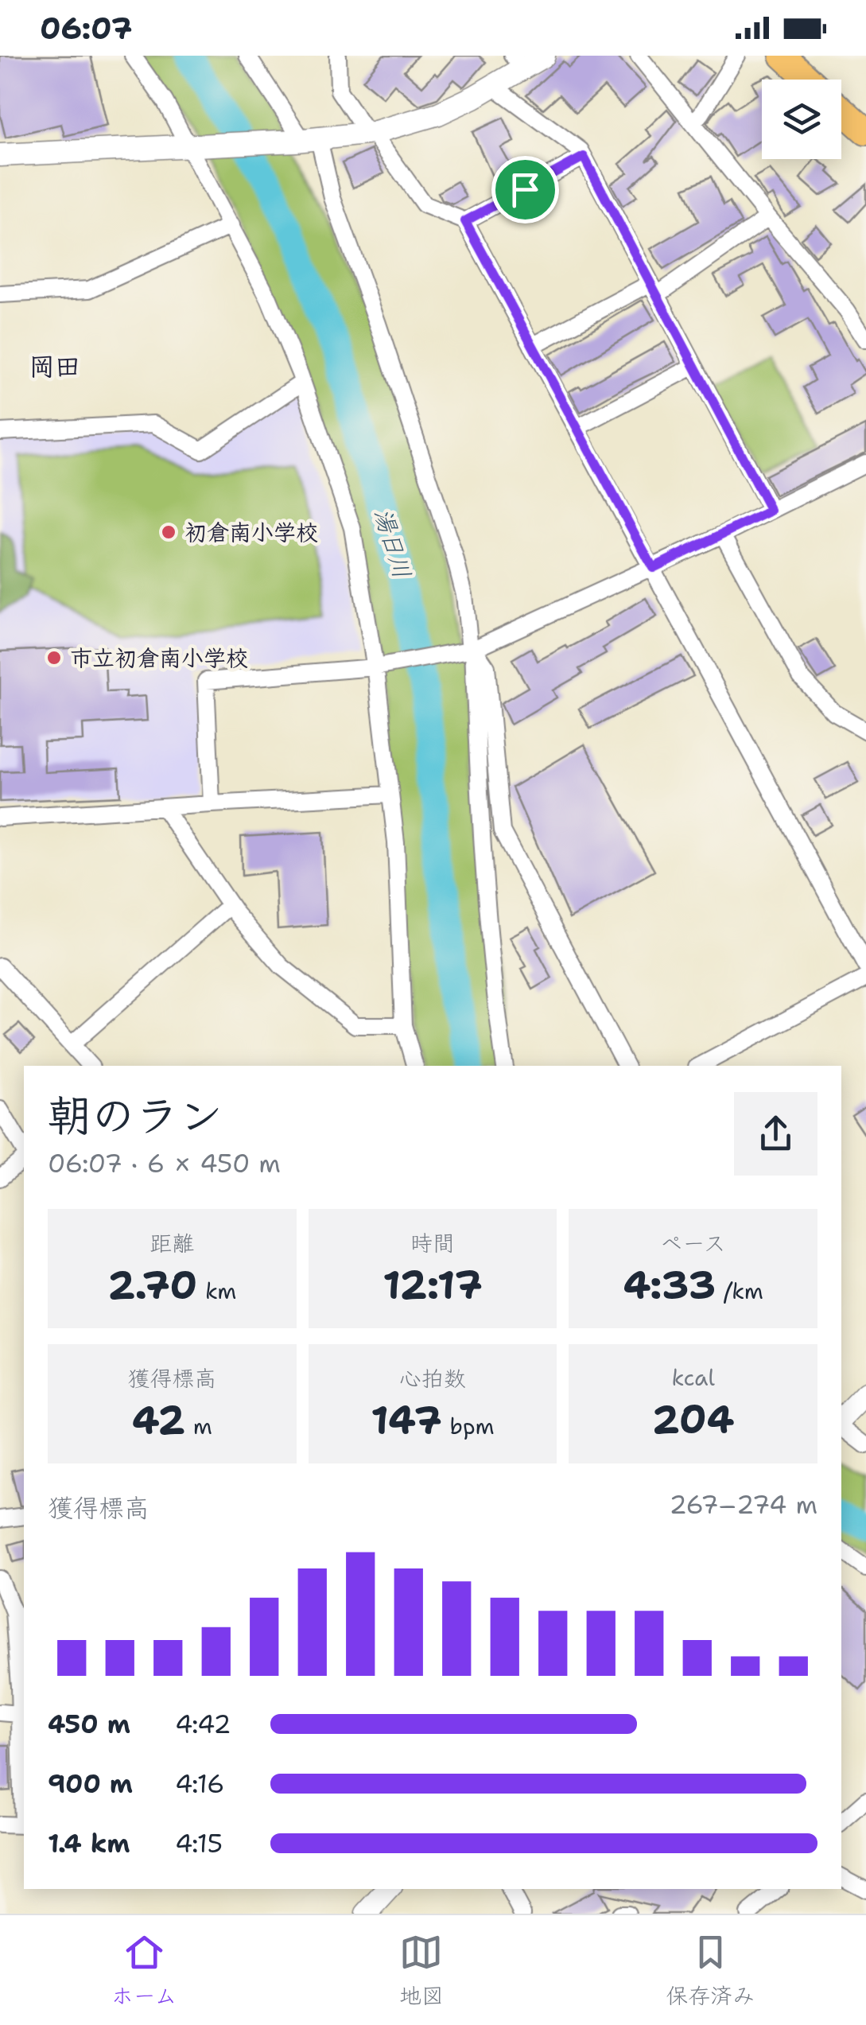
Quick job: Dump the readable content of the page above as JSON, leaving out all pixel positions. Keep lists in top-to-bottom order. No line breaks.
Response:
{"districts":["岡田"],"water":["湯日川"],"places":["初倉南小学校","市立初倉南小学校"],"page":{"status":"06:07","heading":["朝のラン","06:07 · 6 × 450 m"],"stats":[["距離","2.70 km"],["時間","12:17"],["ペース","4:33 /km"],["獲得標高","42 m"],["心拍数","147 bpm"],["kcal","204"]],"chart":["獲得標高","267–274 m"],"list":[{"name":"450 m","note":"4:42"},{"name":"900 m","note":"4:16"},{"name":"1.4 km","note":"4:15"}],"tabs":["ホーム","地図","保存済み"]}}
